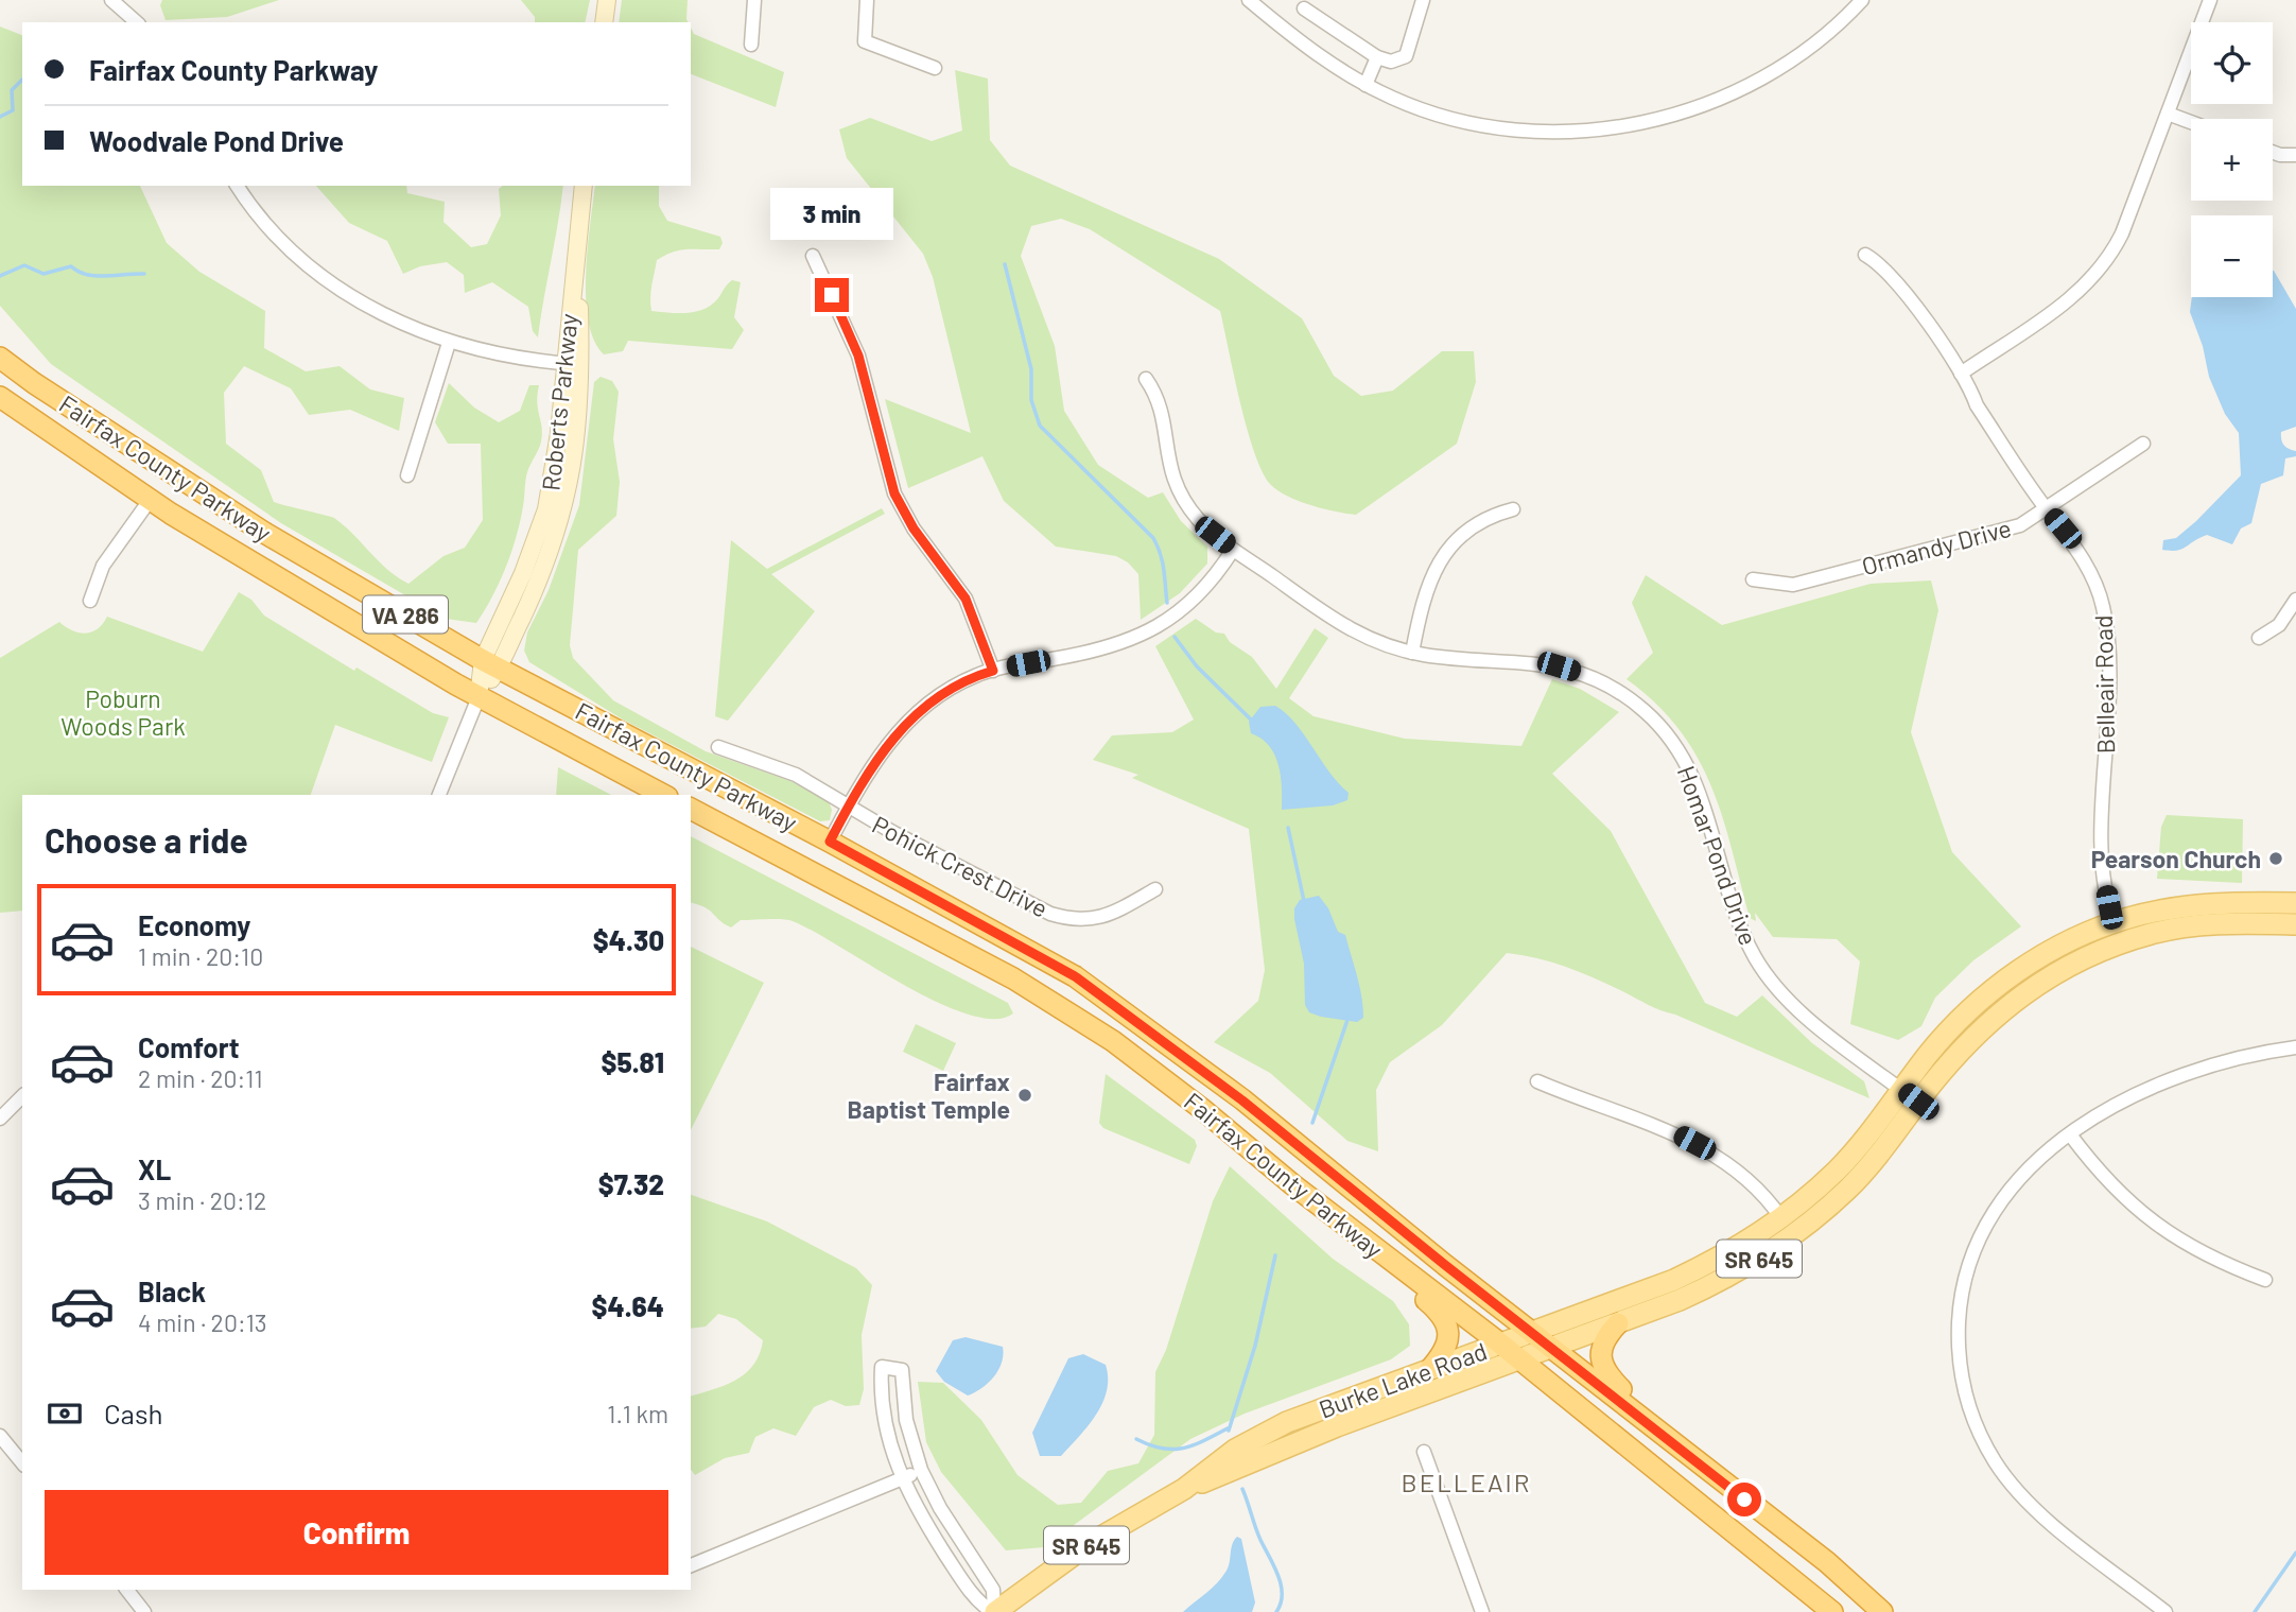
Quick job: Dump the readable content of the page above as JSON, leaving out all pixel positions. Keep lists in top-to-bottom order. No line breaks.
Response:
{"streets":{"highway":["Fairfax County Parkway","VA 286"],"main road":["Roberts Parkway","SR 645","Burke Lake Road"],"street":["Ormandy Drive","Belleair Road","Homar Pond Drive","Pohick Crest Drive"]},"crossings":[["Roberts Parkway","Fairfax County Parkway"],["Fairfax County Parkway","Burke Lake Road"],["Ormandy Drive","Belleair Road"],["Belleair Road","Burke Lake Road"],["Homar Pond Drive","Burke Lake Road"]],"districts":["BELLEAIR"],"parks":["Poburn Woods Park"],"places":["Pearson Church","Fairfax Baptist Temple"],"page":{"map_buttons":["+","−"],"banner":["Fairfax County Parkway","Woodvale Pond Drive"],"bubble":"3 min","heading":"Choose a ride","list":[{"name":"Economy","note":"1 min · 20:10","value":"$4.30"},{"name":"Comfort","note":"2 min · 20:11","value":"$5.81"},{"name":"XL","note":"3 min · 20:12","value":"$7.32"},{"name":"Black","note":"4 min · 20:13","value":"$4.64"}],"pay":["Cash","1.1 km"],"buttons":"Confirm"}}
